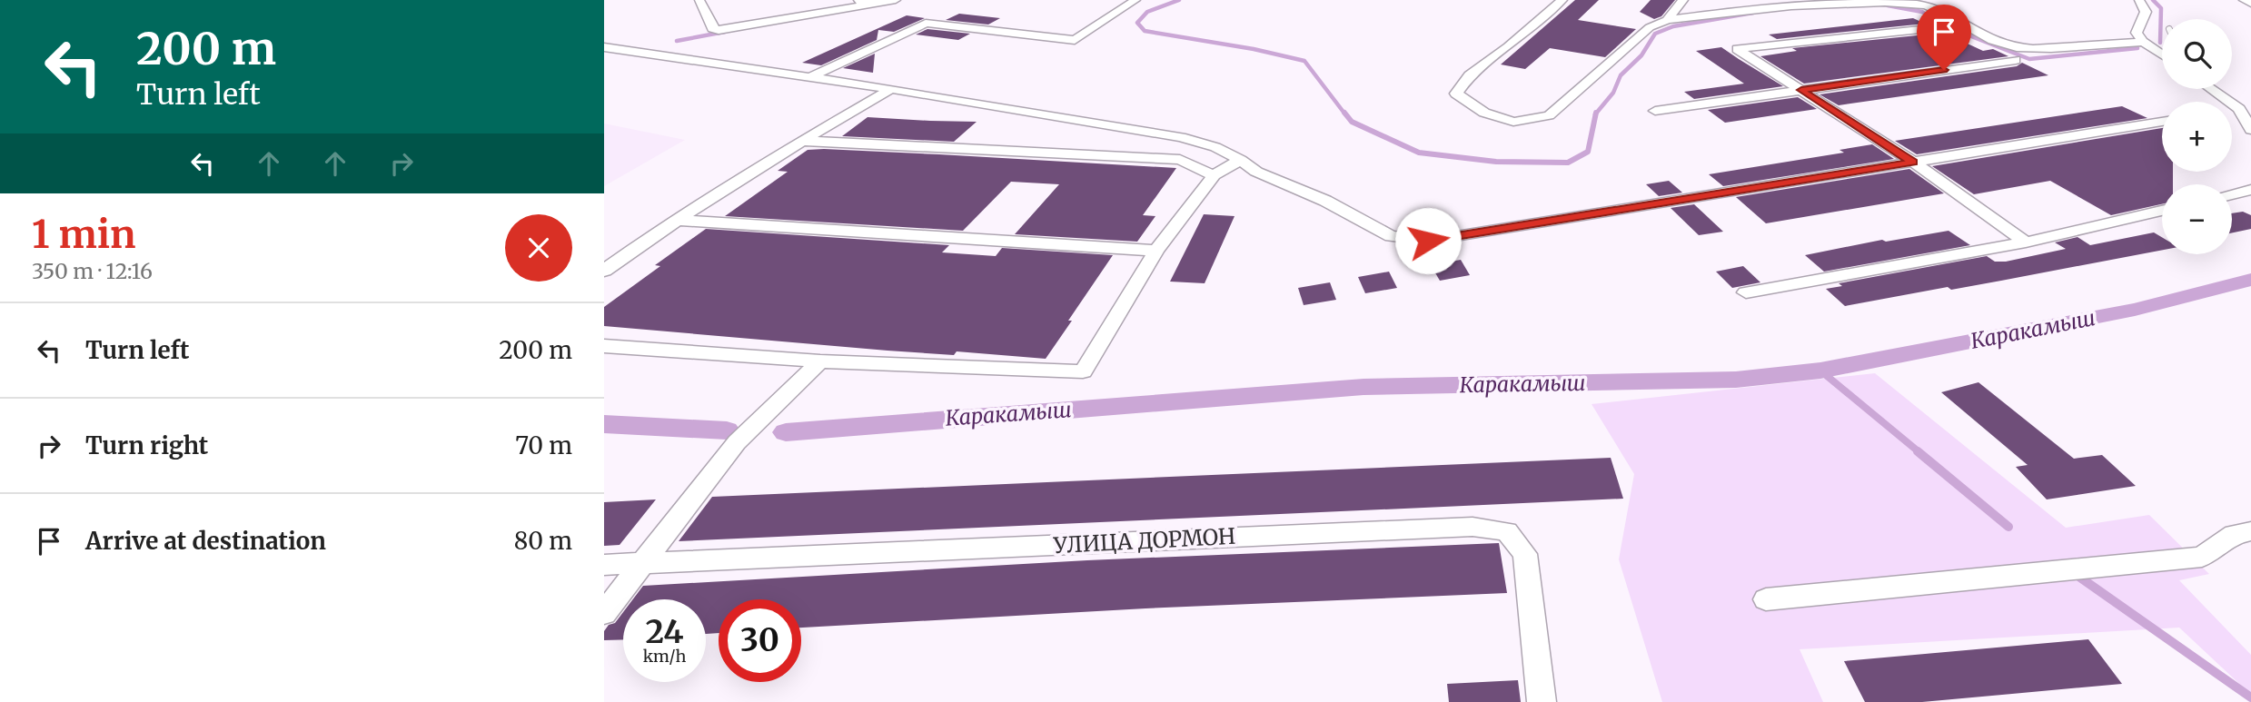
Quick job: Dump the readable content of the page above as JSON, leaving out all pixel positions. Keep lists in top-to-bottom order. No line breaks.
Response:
{"streets":{"street":["УЛИЦА ДОРМОН"]},"water":["Каракамыш"],"page":{"turn":["200 m","Turn left"],"map_buttons":["+","−"],"heading":["1 min","350 m · 12:16"],"list":[{"name":"Turn left","value":"200 m"},{"name":"Turn right","value":"70 m"},{"name":"Arrive at destination","value":"80 m"}],"speed":"24 km/h","limit":"30"}}
